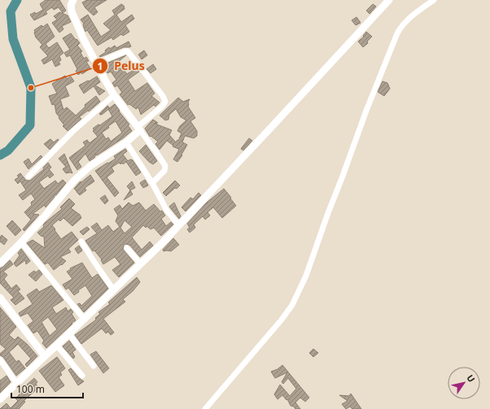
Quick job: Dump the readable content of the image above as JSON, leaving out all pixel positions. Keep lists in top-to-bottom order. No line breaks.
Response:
{"places":["Pelus"],"scale_bar":"100 m","north":"top right"}
